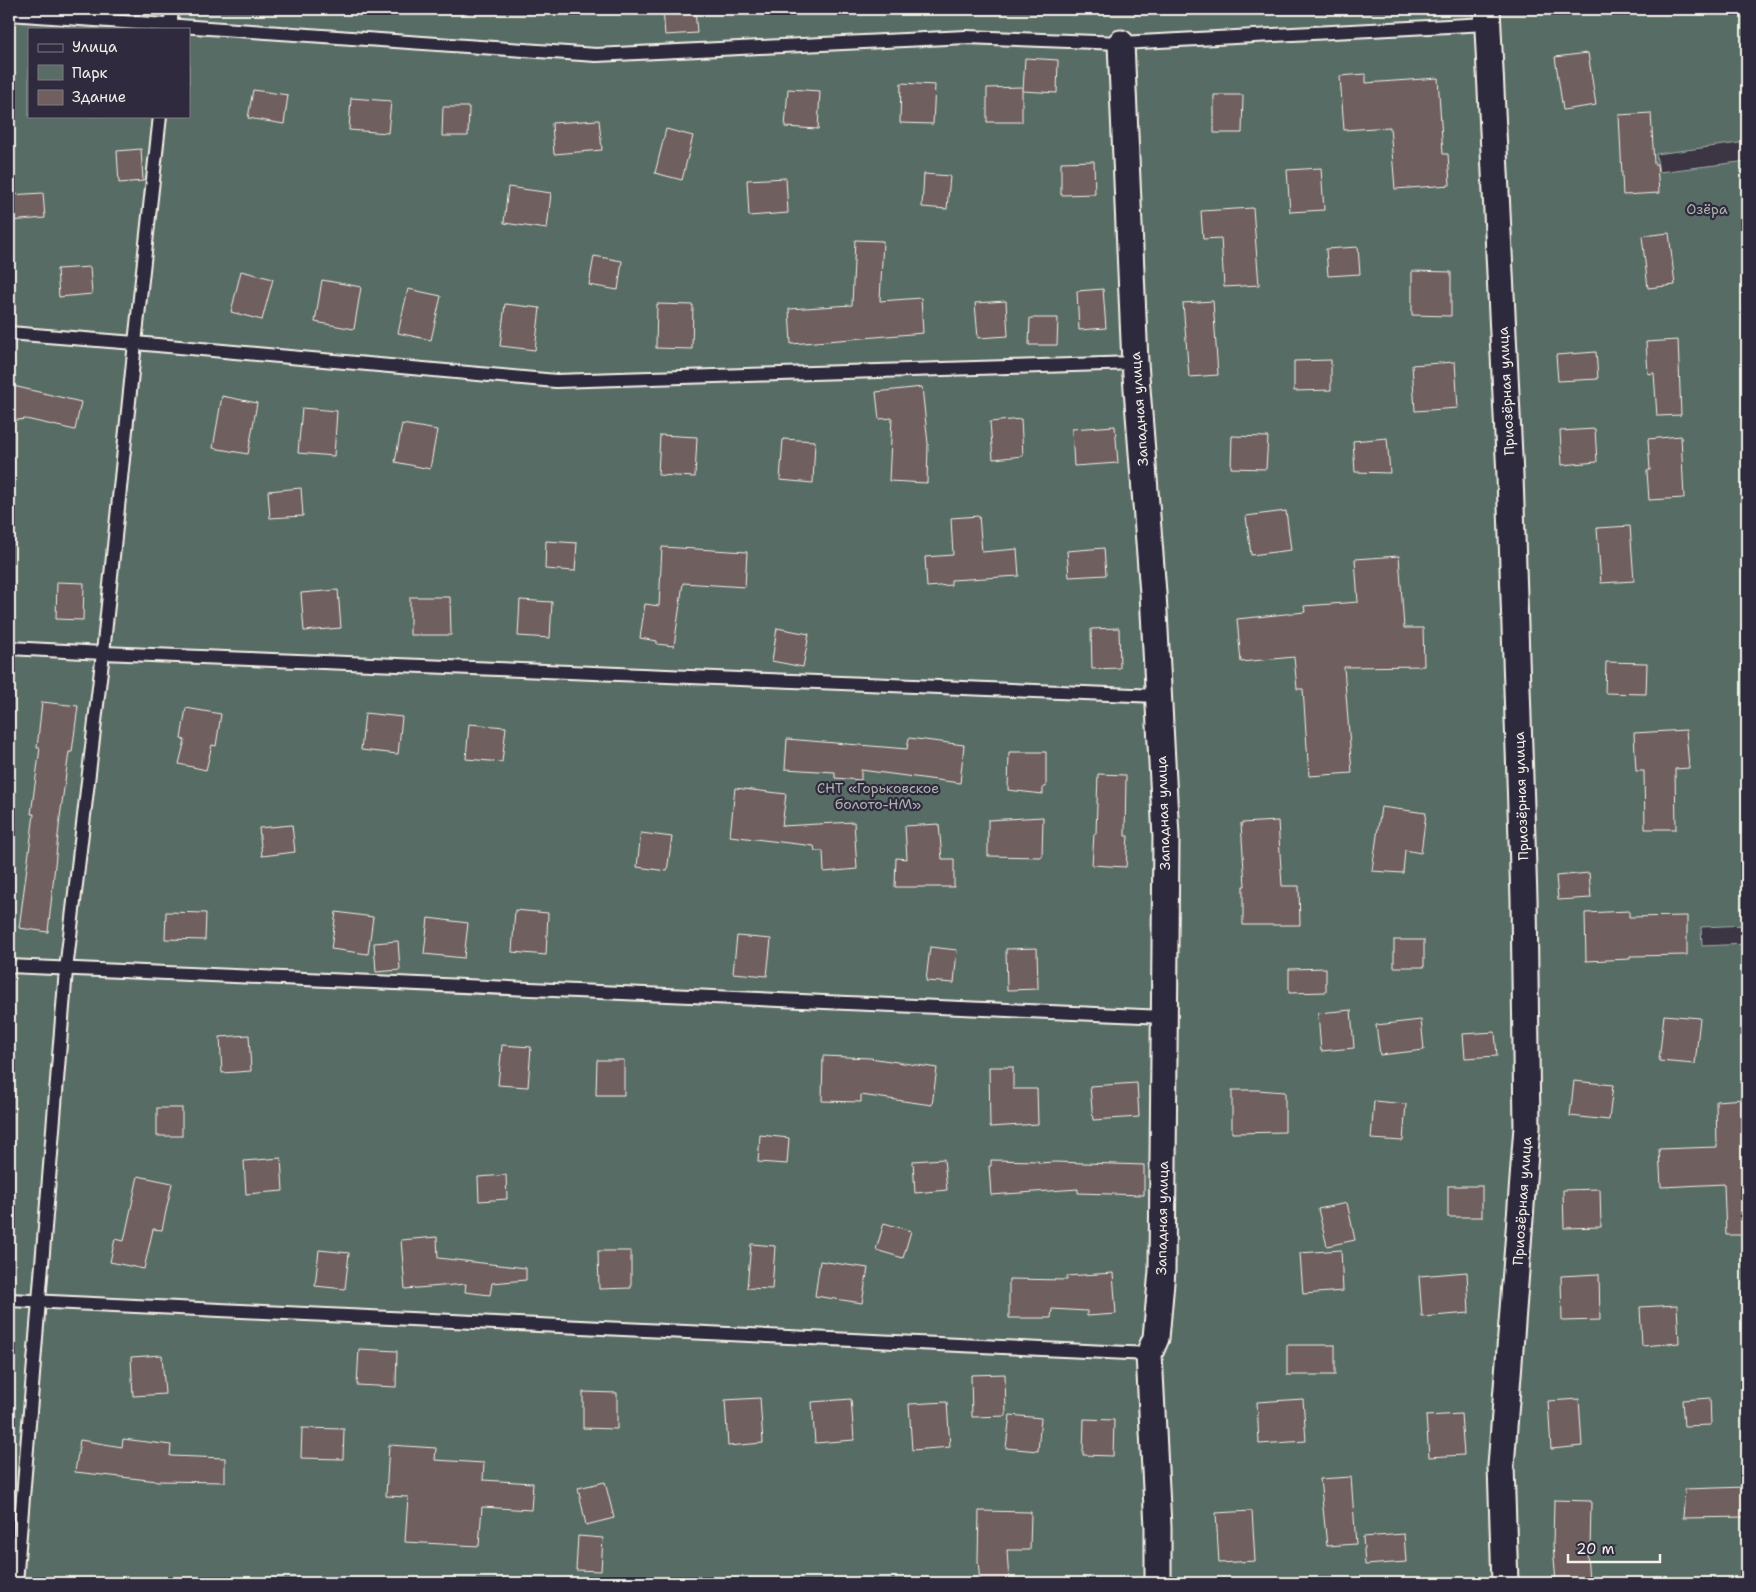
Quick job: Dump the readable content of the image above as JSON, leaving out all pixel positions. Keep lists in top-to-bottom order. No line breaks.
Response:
{"streets":{"street":["Приозёрная улица","Западная улица"]},"parks":["Озёра","СНТ «Горьковское болото-НМ»"],"legend":["Улица","Парк","Здание"],"scale_bar":"20 m"}
